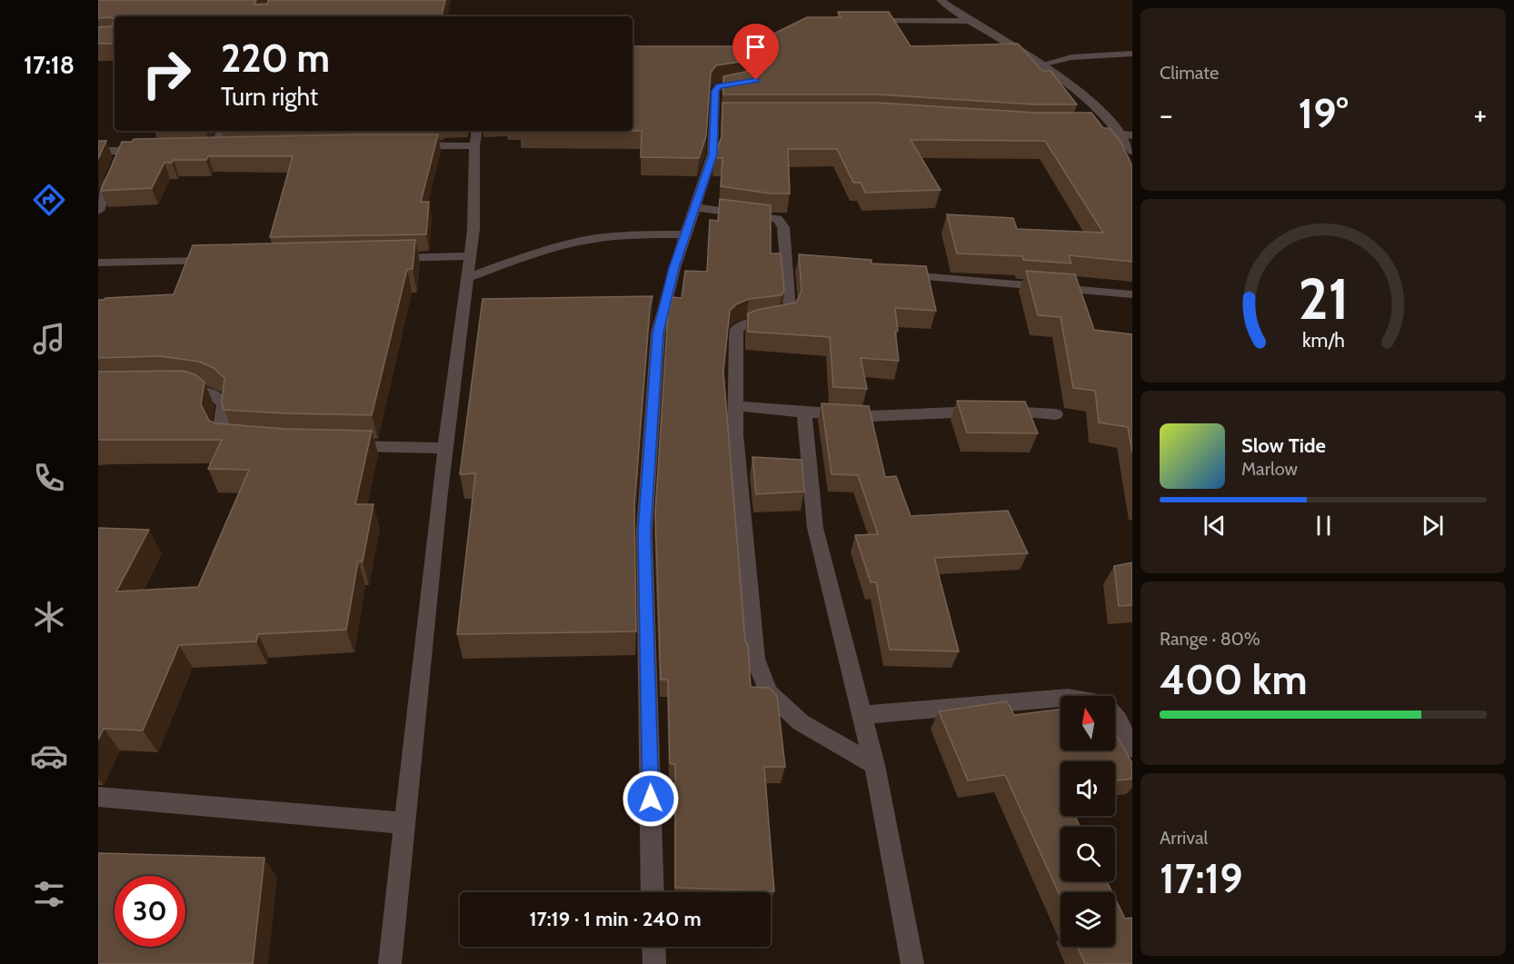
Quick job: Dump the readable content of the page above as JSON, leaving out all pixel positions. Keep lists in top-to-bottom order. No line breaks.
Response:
{"north":"top","page":{"tabs":"17:18","tile":["Climate",["Range · 80%","400 km"],["Arrival","17:19"]],"turn":["220 m","Turn right"],"heat":["−","19°","+"],"song":["Slow Tide","Marlow"],"limit":"30","trip":"17:19 · 1 min · 240 m","gauge":["21","km/h"]}}
